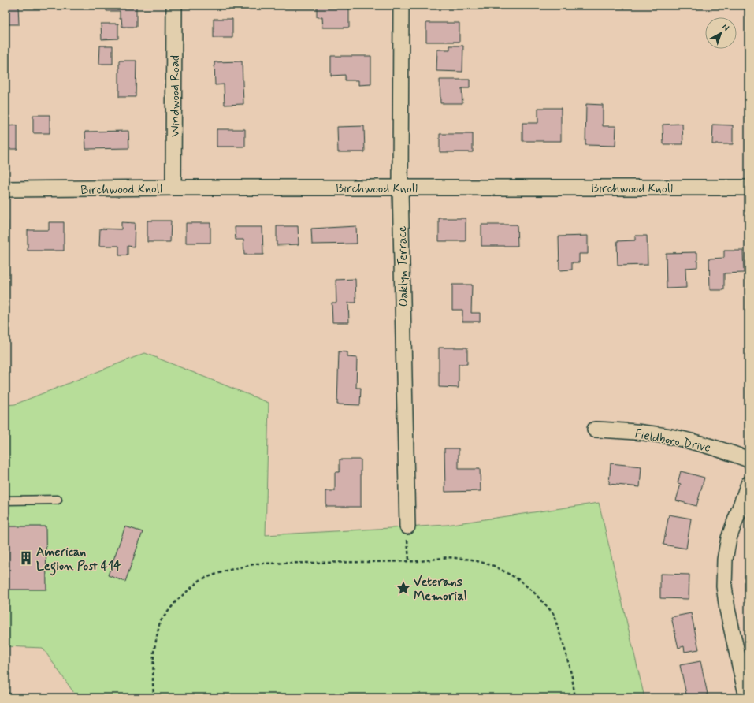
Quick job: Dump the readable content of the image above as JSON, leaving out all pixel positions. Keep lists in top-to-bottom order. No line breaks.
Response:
{"streets":{"street":["Windwood Road","Birchwood Knoll","Oaklyn Terrace","Fieldboro Drive"]},"crossings":[["Windwood Road","Birchwood Knoll"],["Birchwood Knoll","Oaklyn Terrace"]],"places":{"building":["American Legion Post 414"],"place":["Veterans Memorial"]},"north":"top right"}
